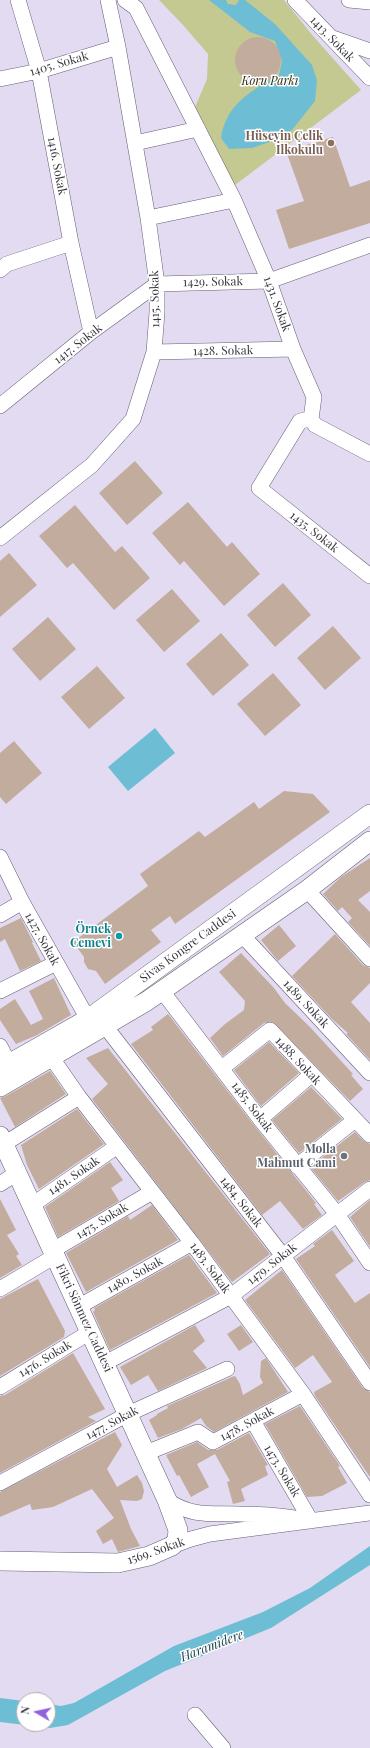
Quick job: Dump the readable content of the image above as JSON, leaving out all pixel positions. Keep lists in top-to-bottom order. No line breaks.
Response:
{"streets":{"main road":["Sivas Kongre Caddesi","Fikri Sönmez Caddesi","1569. Sokak"],"street":["1413. Sokak","1405. Sokak","1416. Sokak","1429. Sokak","1415. Sokak","1431. Sokak","1417. Sokak","1428. Sokak","1435. Sokak","1427. Sokak","1489. Sokak","1488. Sokak","1485. Sokak","1481. Sokak","1484. Sokak","1475. Sokak","1479. Sokak","1483. Sokak","1480. Sokak","1476. Sokak","1477. Sokak","1478. Sokak","1473. Sokak"]},"crossings":[["1405. Sokak","1416. Sokak"],["1405. Sokak","1415. Sokak"],["1416. Sokak","1417. Sokak"],["1429. Sokak","1415. Sokak"],["1429. Sokak","1431. Sokak"],["1429. Sokak","1417. Sokak"],["1415. Sokak","1417. Sokak"],["1415. Sokak","1428. Sokak"],["1431. Sokak","1428. Sokak"],["1431. Sokak","1435. Sokak"],["1427. Sokak","Sivas Kongre Caddesi"],["Sivas Kongre Caddesi","1489. Sokak"],["Sivas Kongre Caddesi","1485. Sokak"],["Sivas Kongre Caddesi","1484. Sokak"],["Sivas Kongre Caddesi","1483. Sokak"],["1488. Sokak","1485. Sokak"],["1485. Sokak","1479. Sokak"],["1481. Sokak","1483. Sokak"],["1481. Sokak","Fikri Sönmez Caddesi"],["1484. Sokak","1479. Sokak"],["1475. Sokak","1483. Sokak"],["1475. Sokak","Fikri Sönmez Caddesi"],["1479. Sokak","1483. Sokak"],["1479. Sokak","Fikri Sönmez Caddesi"],["1483. Sokak","1480. Sokak"],["1483. Sokak","1478. Sokak"],["1480. Sokak","Fikri Sönmez Caddesi"],["Fikri Sönmez Caddesi","1476. Sokak"],["Fikri Sönmez Caddesi","1477. Sokak"],["Fikri Sönmez Caddesi","1478. Sokak"],["Fikri Sönmez Caddesi","1569. Sokak"],["1478. Sokak","1473. Sokak"],["1473. Sokak","1569. Sokak"]],"water":["Haramidere"],"parks":["Koru Parkı"],"places":["Hüseyin Çelik İlkokulu","Örnek Cemevi","Molla Mahmut Cami"],"north":"left"}
